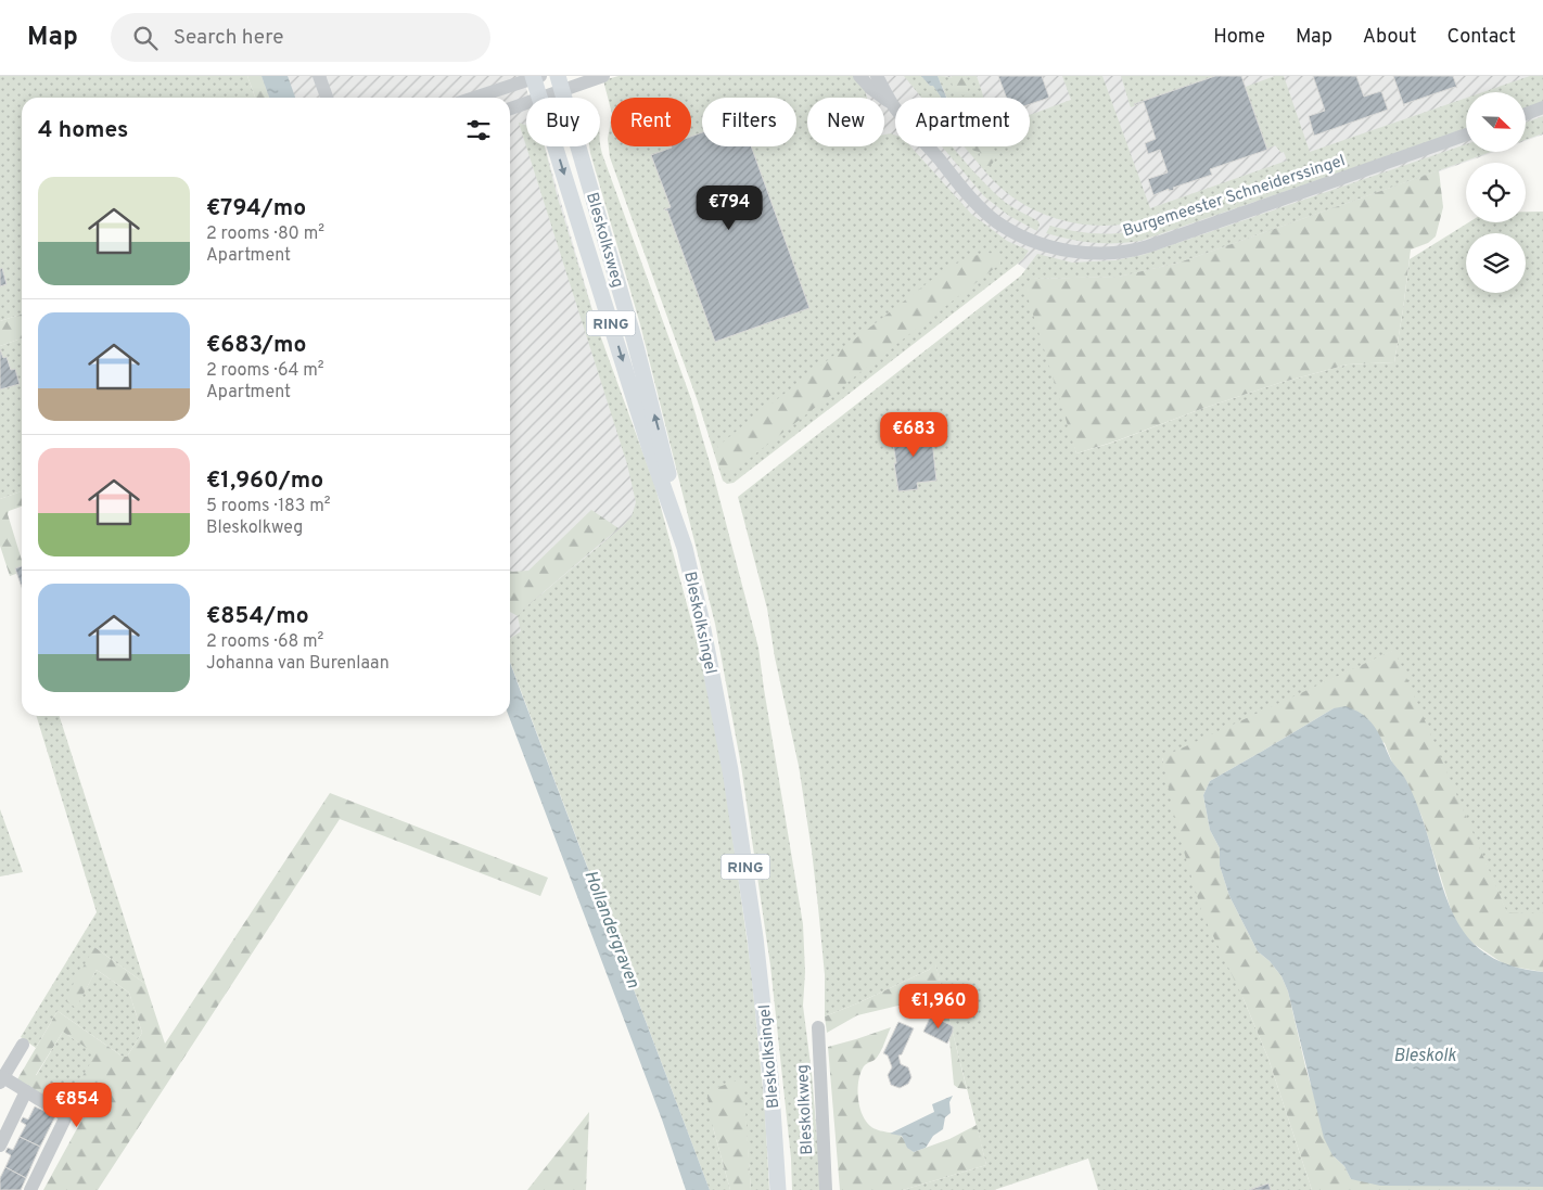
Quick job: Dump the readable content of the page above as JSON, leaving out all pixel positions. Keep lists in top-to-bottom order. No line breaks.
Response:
{"streets":{"main road":["Bleskolksweg","RING","Bleskolksingel"],"street":["Burgemeester Schneiderssingel","Bleskolkweg"]},"crossings":[["Bleskolksweg","Bleskolksingel"]],"one_way":["Bleskolksweg","Bleskolksingel"],"water":["Hollandergraven","Bleskolk"],"north":"bottom right","page":{"header":"Map","search":"Search here","nav":["Home","Map","About","Contact"],"chip":["Buy","Rent","Filters","New","Apartment"],"heading":"4 homes","list":[{"name":"€794/mo","note":"2 rooms · 80 m² · Apartment"},{"name":"€683/mo","note":"2 rooms · 64 m² · Apartment"},{"name":"€1,960/mo","note":"5 rooms · 183 m² · Bleskolkweg"},{"name":"€854/mo","note":"2 rooms · 68 m² · Johanna van Burenlaan"}],"price":["€794","€683","€1,960","€854"]}}
